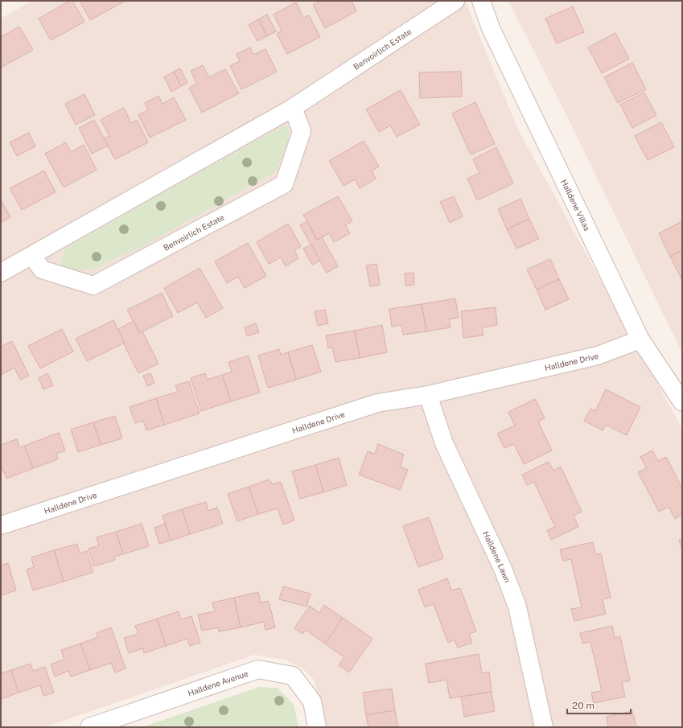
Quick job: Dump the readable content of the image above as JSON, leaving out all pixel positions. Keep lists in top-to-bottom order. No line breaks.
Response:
{"streets":{"street":["Benvoirlich Estate","Halldene Villas","Halldene Drive","Halldene Lawn","Halldene Avenue"]},"crossings":[["Halldene Villas","Halldene Drive"],["Halldene Drive","Halldene Lawn"]],"scale_bar":"20 m"}
